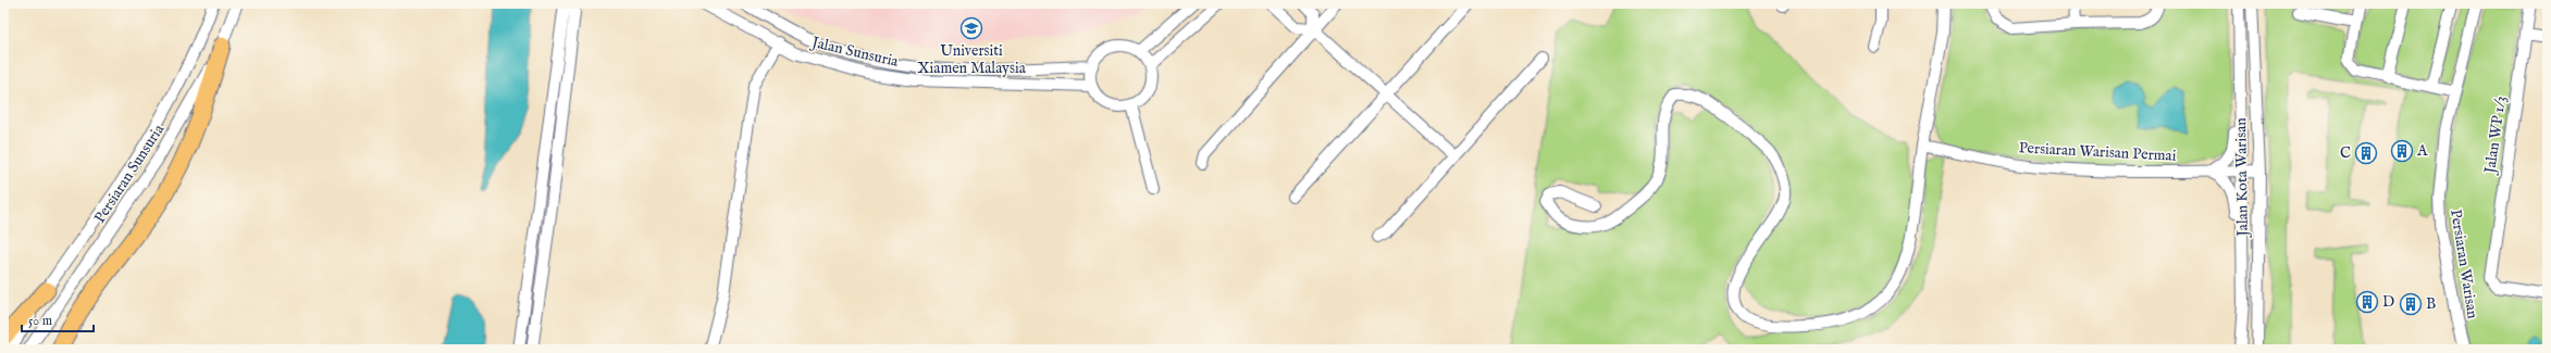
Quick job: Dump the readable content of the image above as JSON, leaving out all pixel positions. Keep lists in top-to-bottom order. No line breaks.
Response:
{"streets":{"street":["Jalan Sunsuria","Jalan WP 1/3","Persiaran Warisan Permai","Persiaran Sunsuria","Jalan Kota Warisan","Persiaran Warisan"]},"crossings":[["Persiaran Warisan Permai","Jalan Kota Warisan"]],"places":{"school or university":["Universiti Xiamen Malaysia"],"building":["A","C","D","B"]},"scale_bar":"50 m"}
